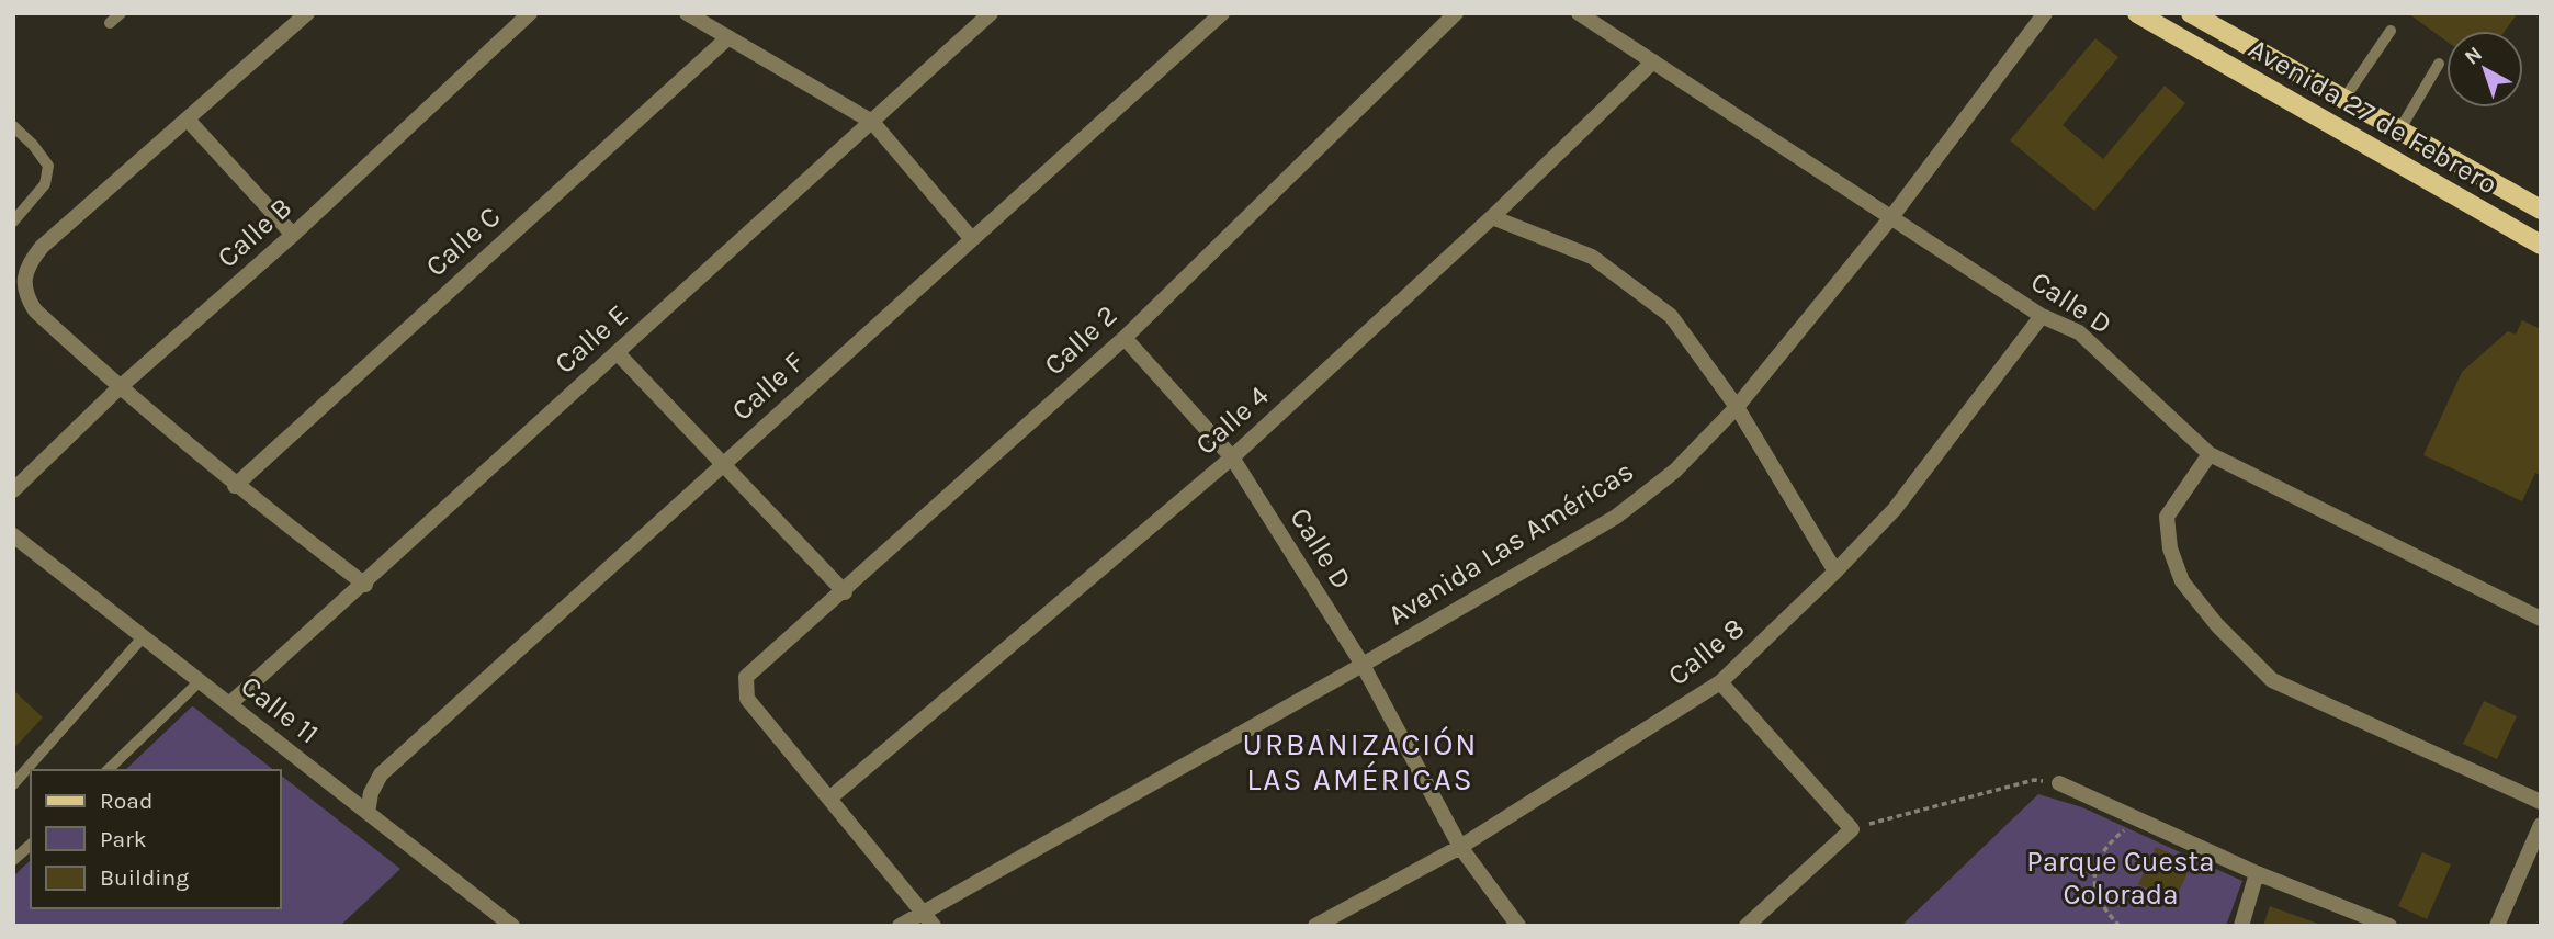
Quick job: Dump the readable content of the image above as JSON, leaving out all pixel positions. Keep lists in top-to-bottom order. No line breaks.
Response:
{"streets":{"main road":["Avenida 27 de Febrero"],"street":["Calle B","Calle C","Calle D","Calle E","Calle 2","Calle F","Calle 4","Avenida Las Américas","Calle 8","Calle 11"]},"crossings":[["Calle D","Calle 2"],["Calle D","Calle 4"],["Calle D","Avenida Las Américas"],["Calle D","Calle 8"],["Calle E","Calle 11"],["Calle 2","Calle 4"],["Calle F","Calle 11"]],"districts":["URBANIZACIÓN LAS AMÉRICAS"],"parks":["Parque Cuesta Colorada"],"legend":["Road","Park","Building"],"north":"top left"}
